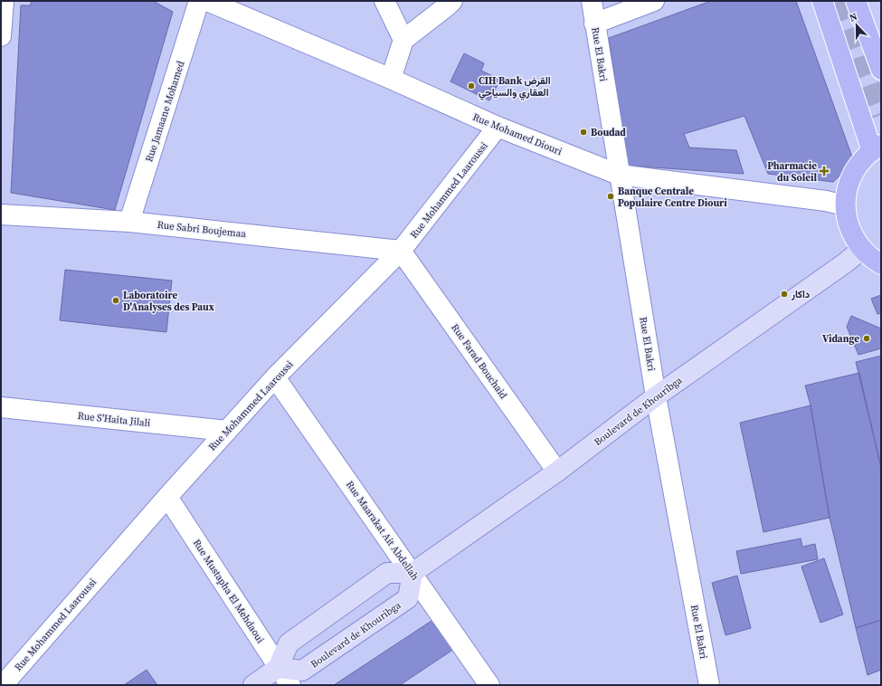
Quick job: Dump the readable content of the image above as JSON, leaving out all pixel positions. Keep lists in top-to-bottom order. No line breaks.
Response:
{"streets":{"main road":["Boulevard de Khouribga"],"street":["Rue El Bakri","Rue Jamaane Mohamed","Rue Mohamed Diouri","Rue Mohammed Laaroussi","Rue Sabri Boujemaa","Rue Farad Bouchaid","Rue S'Haita Jilali","Rue Maarakat Ait Abdellah","Rue Mustapha El Mehdaoui"]},"crossings":[["Rue El Bakri","Rue Mohamed Diouri"],["Rue El Bakri","Boulevard de Khouribga"],["Rue Jamaane Mohamed","Rue Sabri Boujemaa"],["Rue Mohamed Diouri","Rue Mohammed Laaroussi"],["Rue Mohammed Laaroussi","Rue Sabri Boujemaa"],["Rue Mohammed Laaroussi","Rue Farad Bouchaid"],["Rue Mohammed Laaroussi","Rue S'Haita Jilali"],["Rue Mohammed Laaroussi","Rue Maarakat Ait Abdellah"],["Rue Mohammed Laaroussi","Rue Mustapha El Mehdaoui"],["Rue Sabri Boujemaa","Rue Farad Bouchaid"],["Rue Farad Bouchaid","Boulevard de Khouribga"],["Boulevard de Khouribga","Rue Maarakat Ait Abdellah"],["Boulevard de Khouribga","Rue Mustapha El Mehdaoui"]],"places":{"other":["CIH Bank القرض العقاري والسياحي","Boudad","Banque Centrale Populaire Centre Diouri","داكار","Laboratoire D'Analyses des Paux","Vidange"],"health":["Pharmacie du Soleil"]},"north":"top"}
